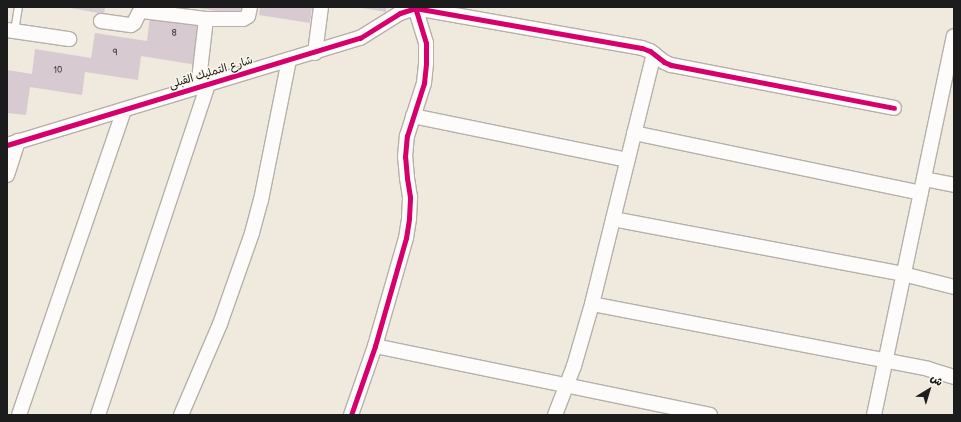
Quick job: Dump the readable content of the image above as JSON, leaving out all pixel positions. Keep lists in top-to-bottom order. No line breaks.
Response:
{"streets":{"street":["شارع التمليك القبلى"]},"house_numbers":["8","9","10"],"north":"top right"}
